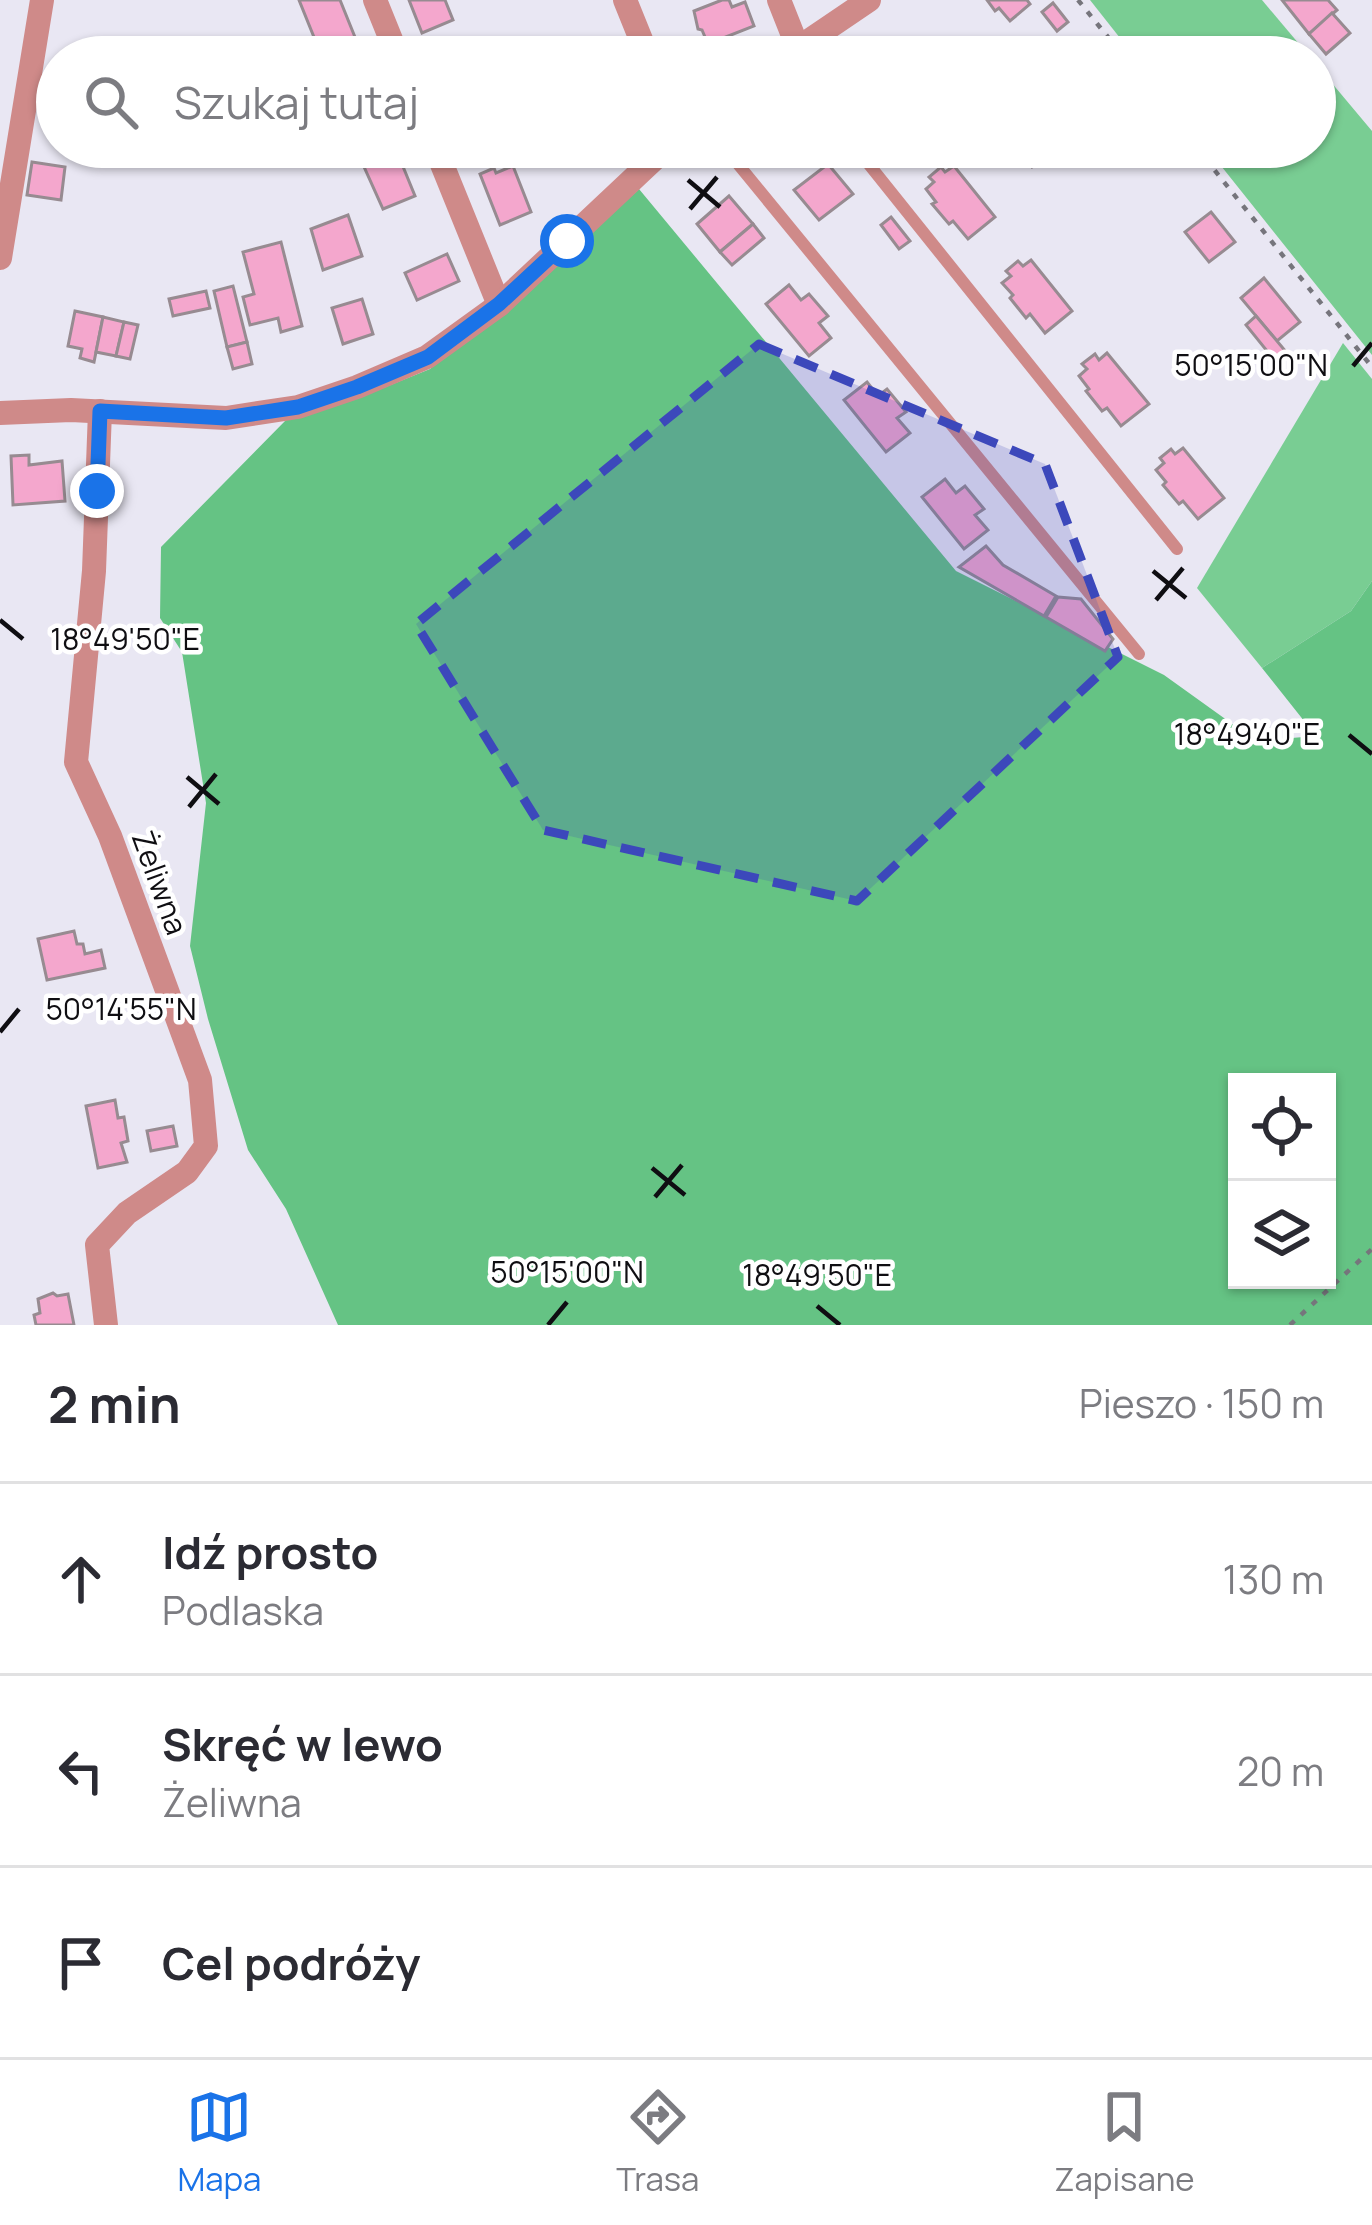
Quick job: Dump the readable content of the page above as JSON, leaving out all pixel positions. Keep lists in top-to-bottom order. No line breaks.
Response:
{"streets":{"street":["Żeliwna"]},"page":{"search":"Szukaj tutaj","heading":["2 min","Pieszo · 150 m"],"list":[["Idź prosto","Podlaska","130 m"],["Skręć w lewo","Żeliwna","20 m"],"Cel podróży"],"nav":["Mapa","Trasa","Zapisane"]},"coordinates":["50°15'00\"N","18°49'50\"E","18°49'40\"E","50°14'55\"N"]}
